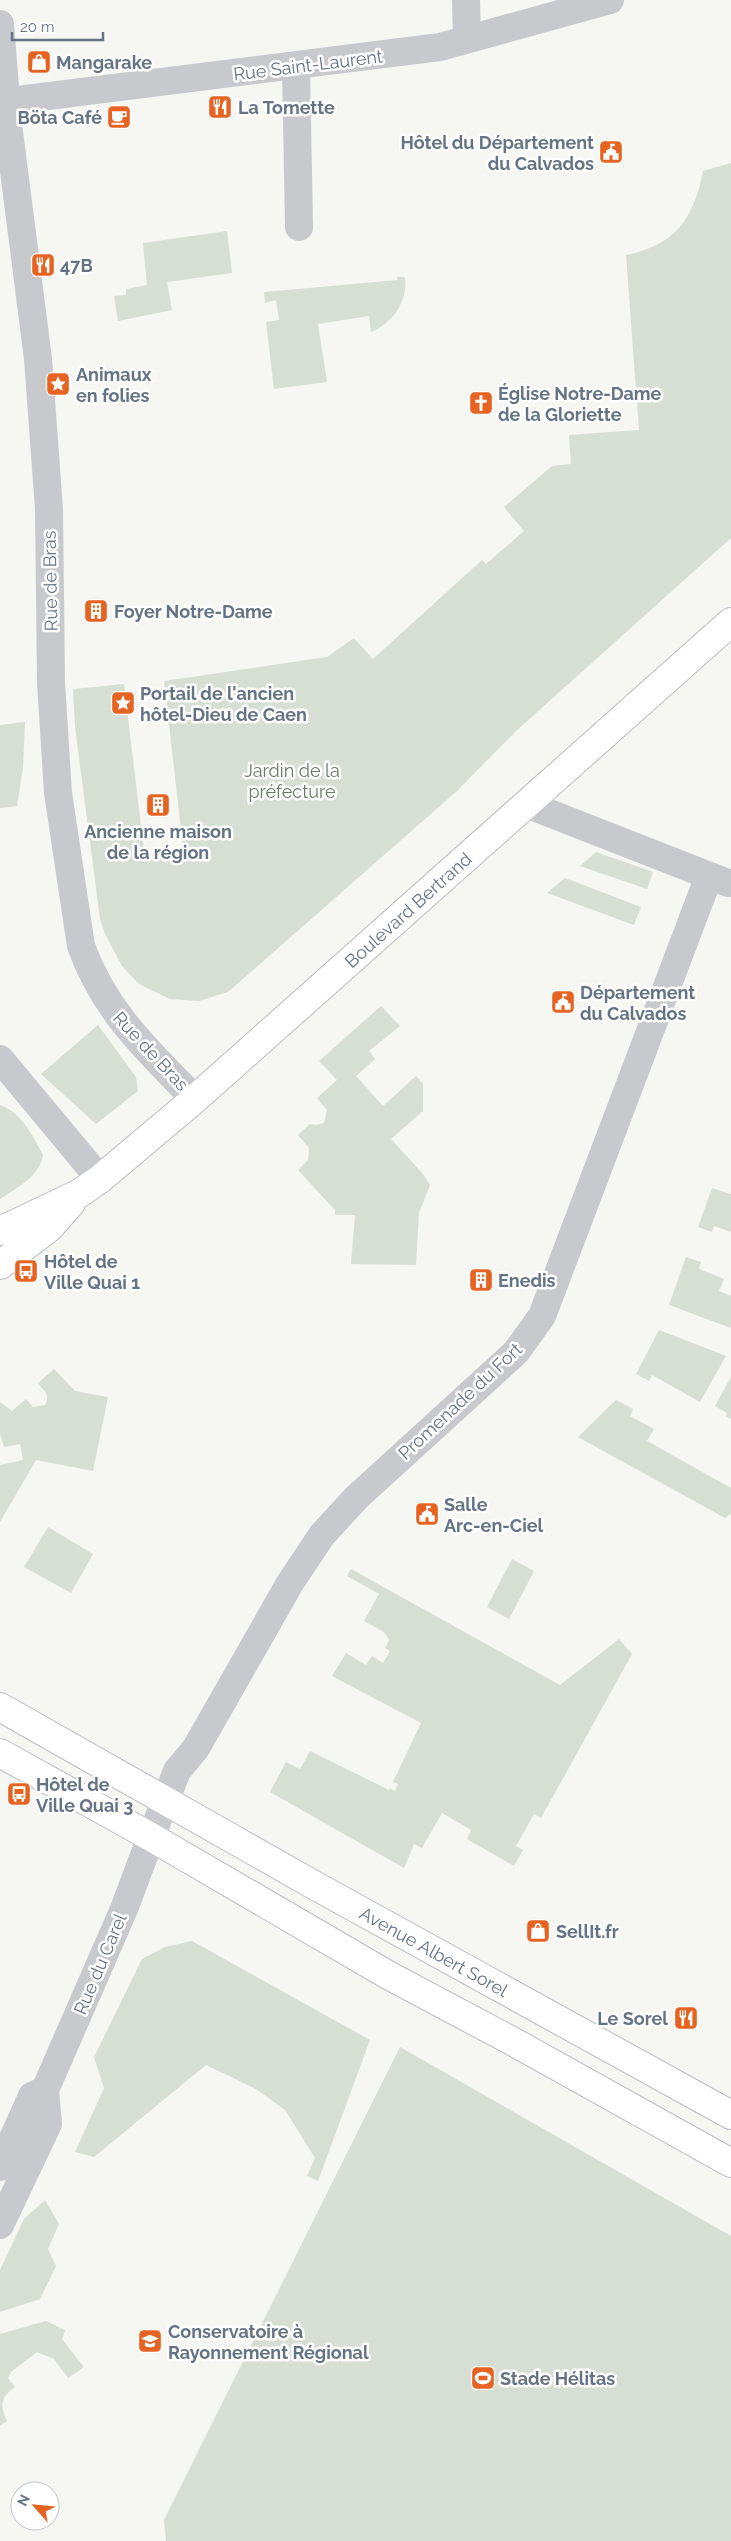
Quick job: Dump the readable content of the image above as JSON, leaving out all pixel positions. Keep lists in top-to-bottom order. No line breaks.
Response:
{"streets":{"main road":["Boulevard Bertrand","Avenue Albert Sorel"],"street":["Rue Saint-Laurent","Rue de Bras","Promenade du Fort","Rue du Carel"]},"crossings":[["Rue Saint-Laurent","Rue de Bras"],["Rue de Bras","Boulevard Bertrand"],["Boulevard Bertrand","Promenade du Fort"],["Promenade du Fort","Avenue Albert Sorel"]],"parks":["Jardin de la préfecture"],"places":{"shop":["Mangarake","SellIt.fr"],"restaurant":["La Tomette","47B","Le Sorel"],"cafe":["Böta Café"],"public building":["Hôtel du Département du Calvados","Département du Calvados","Salle Arc-en-Ciel"],"place":["Animaux en folies","Portail de l'ancien hôtel-Dieu de Caen"],"church":["Église Notre-Dame de la Gloriette"],"building":["Foyer Notre-Dame","Ancienne maison de la région","Enedis"],"bus stop":["Hôtel de Ville Quai 1","Hôtel de Ville Quai 3"],"school or university":["Conservatoire à Rayonnement Régional"],"sports":["Stade Hélitas"]},"scale_bar":"20 m","north":"top left"}
